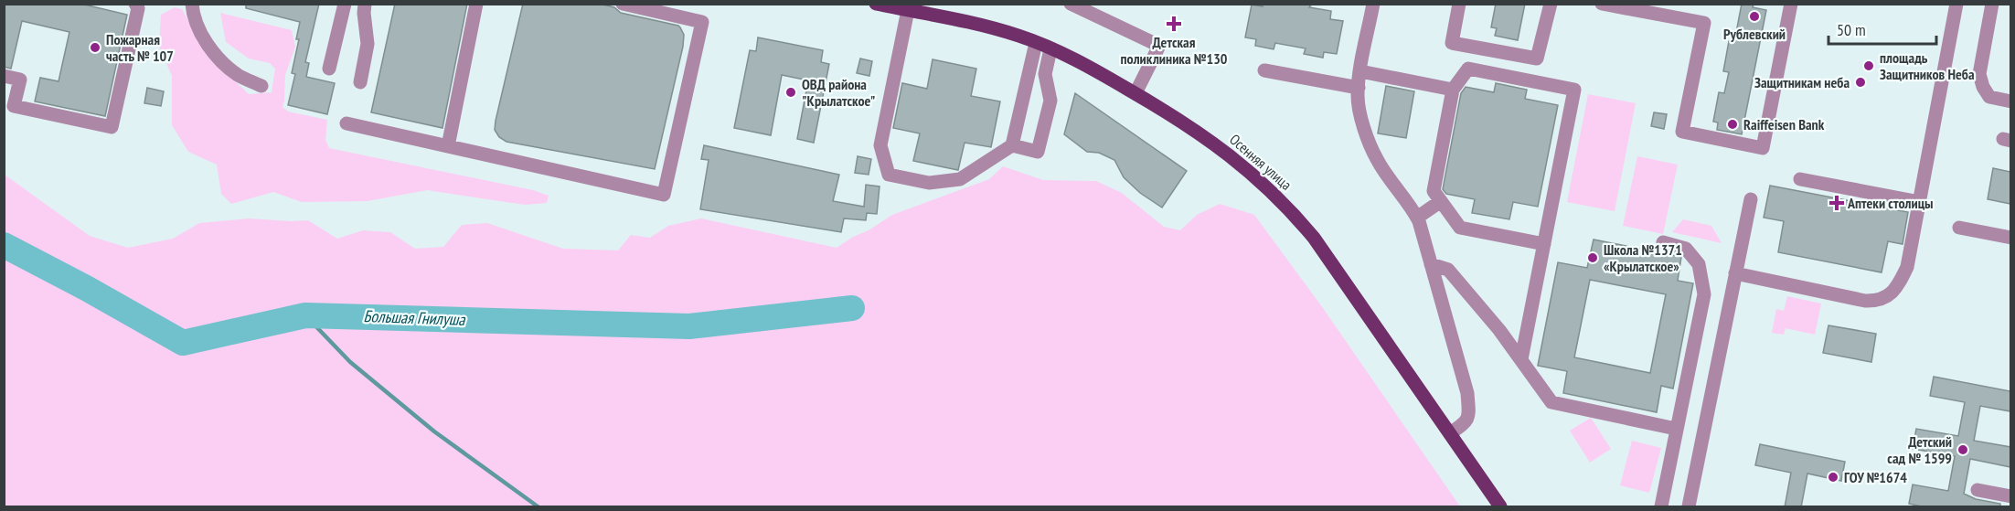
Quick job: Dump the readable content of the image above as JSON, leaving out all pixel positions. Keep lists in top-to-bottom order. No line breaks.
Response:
{"streets":{"main road":["Осенняя улица"]},"water":["Большая Гнилуша"],"places":{"other":["Рублевский","Пожарная часть № 107","площадь Защитников Неба","Защитникам неба","ОВД района \"Крылатское\"","Raiffeisen Bank","Школа №1371 «Крылатское»","Детский сад № 1599","ГОУ №1674"],"health":["Детская поликлиника №130","Аптеки столицы"]},"scale_bar":"50 m"}
